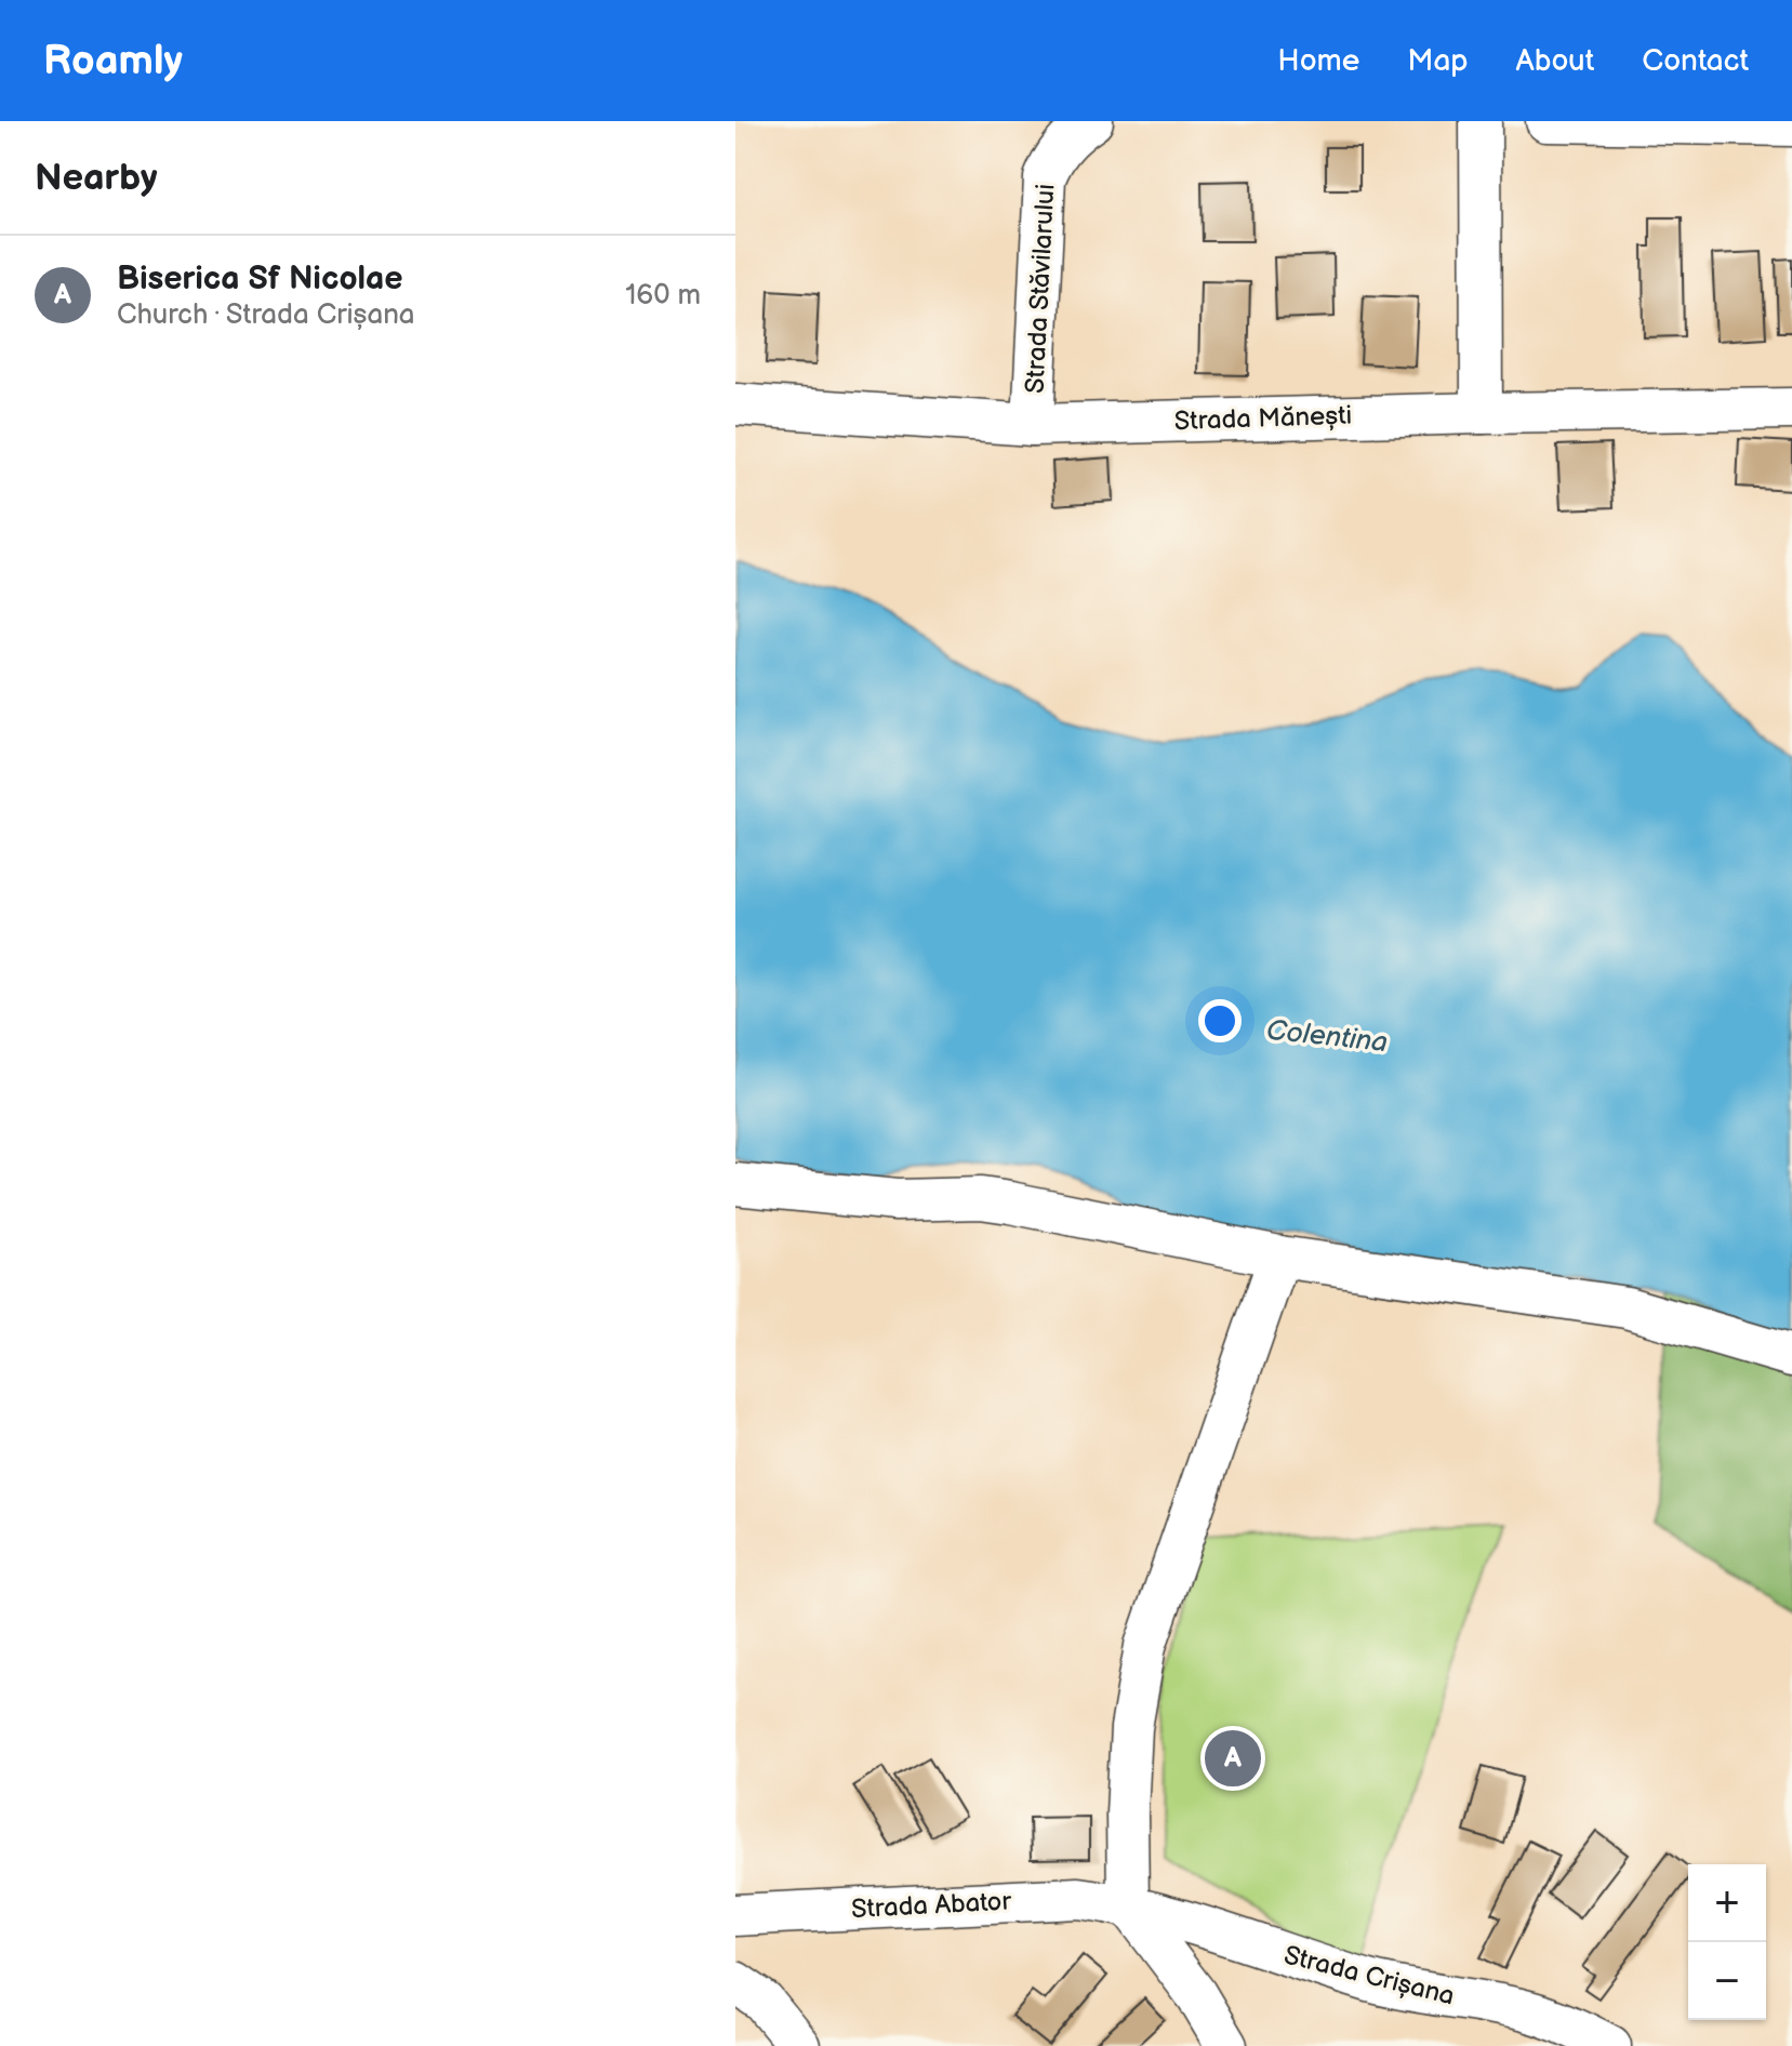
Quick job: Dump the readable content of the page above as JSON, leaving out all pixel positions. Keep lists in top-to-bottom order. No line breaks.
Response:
{"streets":{"street":["Strada Stăvilarului","Strada Mănești","Strada Abator","Strada Crișana"]},"crossings":[["Strada Stăvilarului","Strada Mănești"],["Strada Abator","Strada Crișana"]],"water":["Colentina"],"page":{"header":"Roamly","nav":["Home","Map","About","Contact"],"heading":"Nearby","list":[{"mark":"A","name":"Biserica Sf Nicolae","note":"Church · Strada Crișana","value":"160 m"}],"pins":"A","map_buttons":["+","−"]}}
